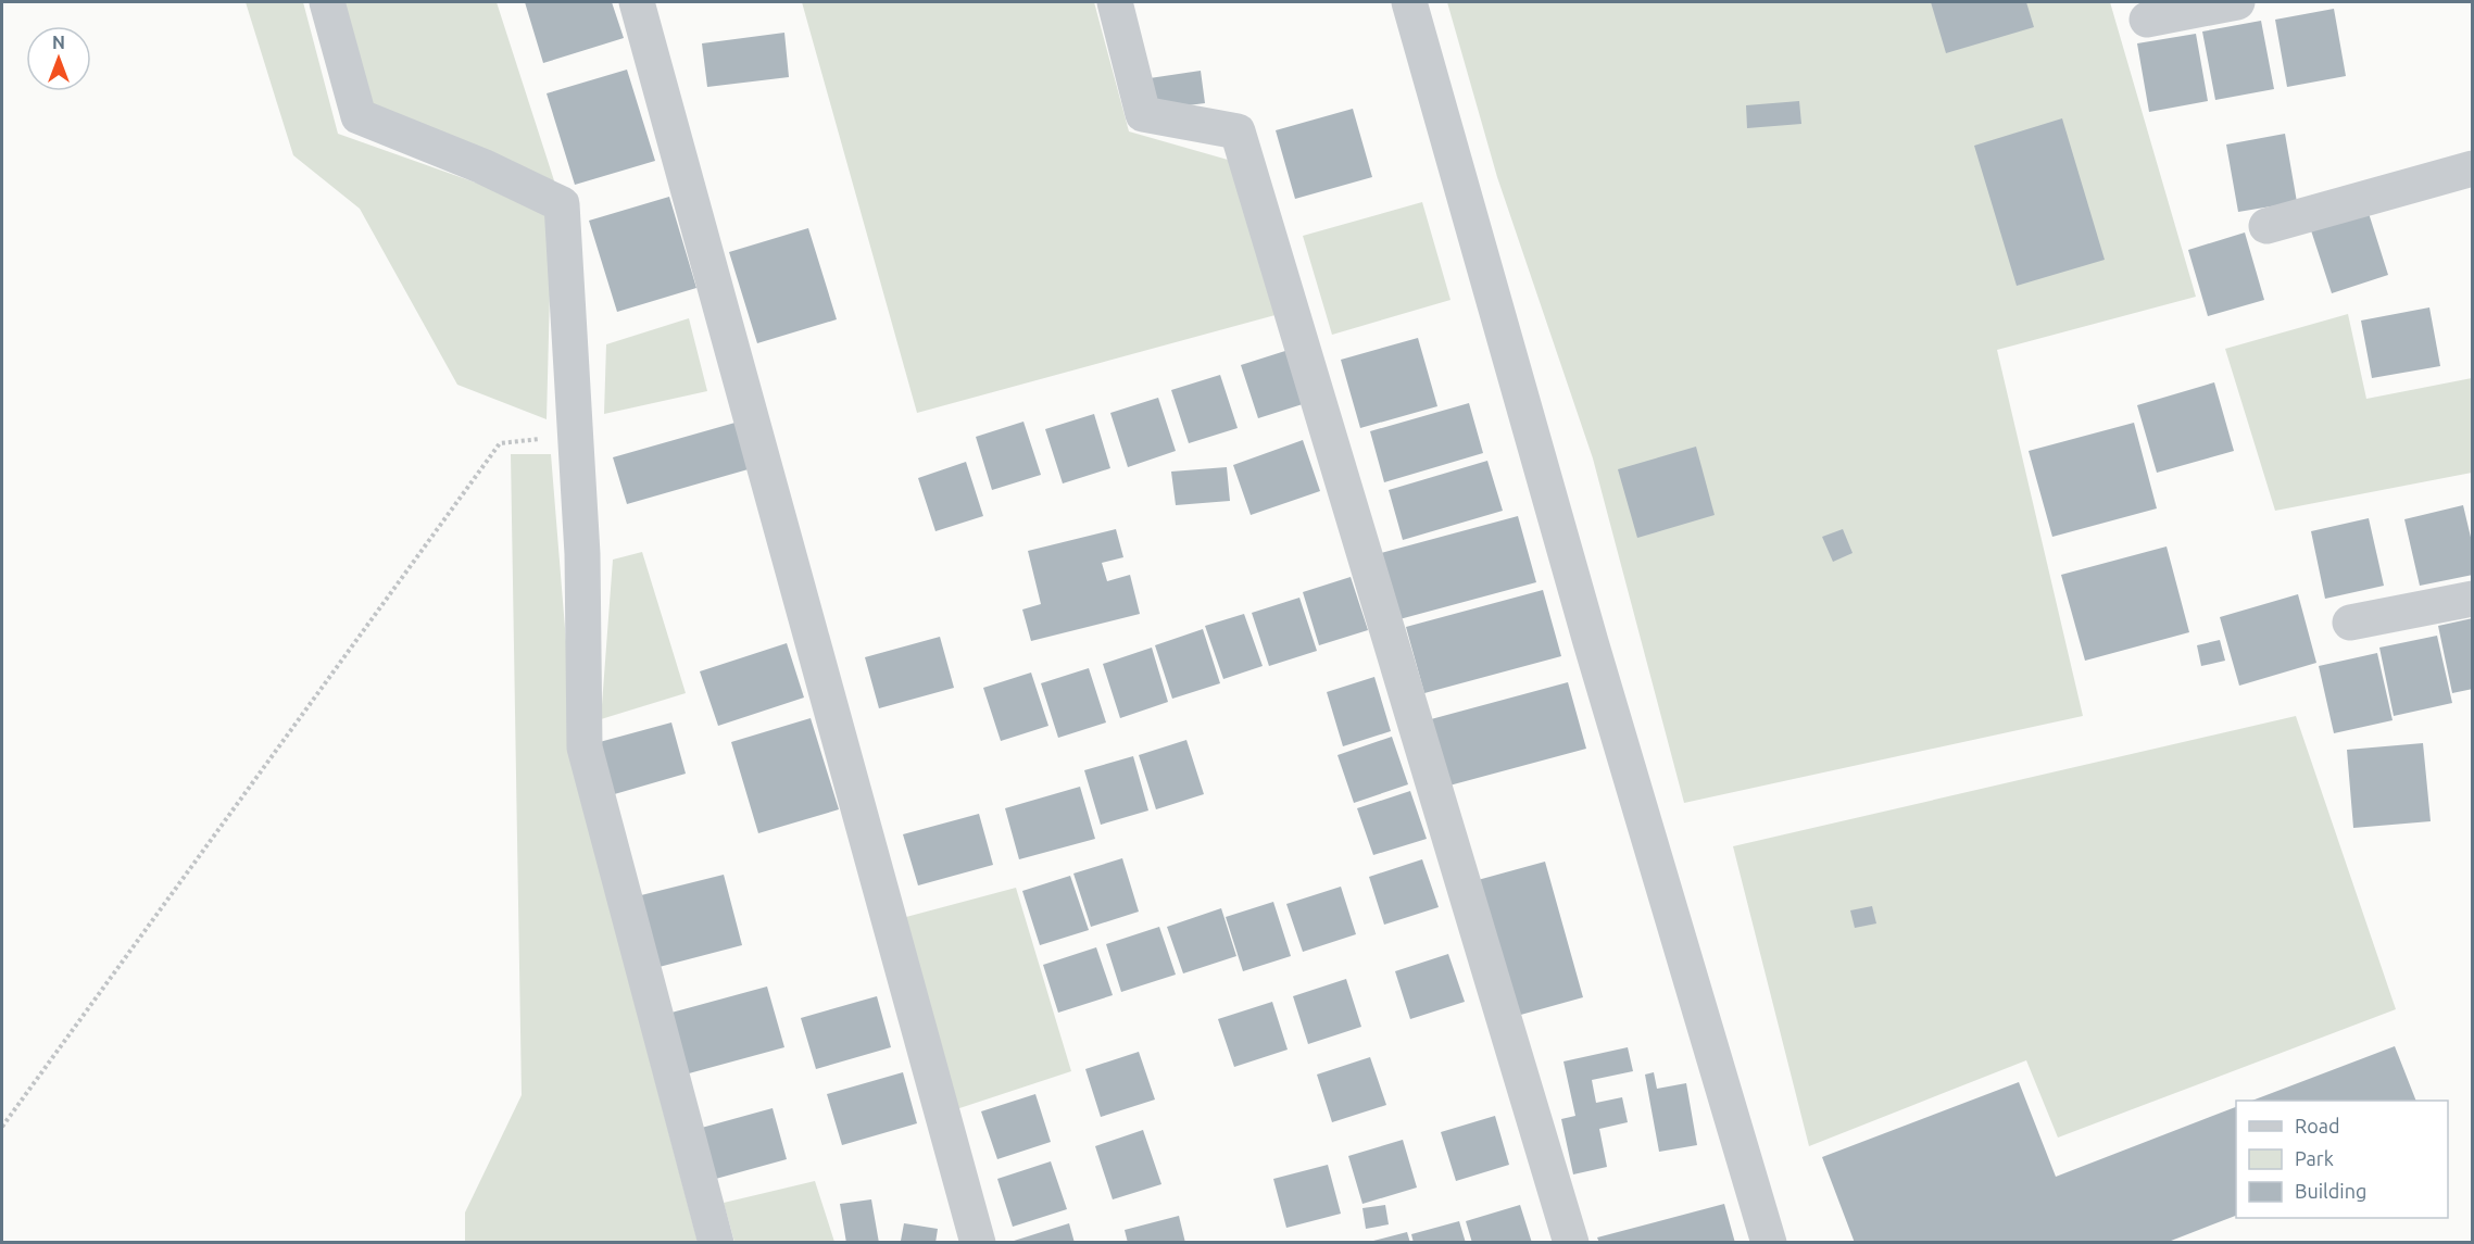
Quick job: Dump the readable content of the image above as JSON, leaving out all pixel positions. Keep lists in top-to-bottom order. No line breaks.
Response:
{"legend":["Road","Park","Building"],"north":"top"}
